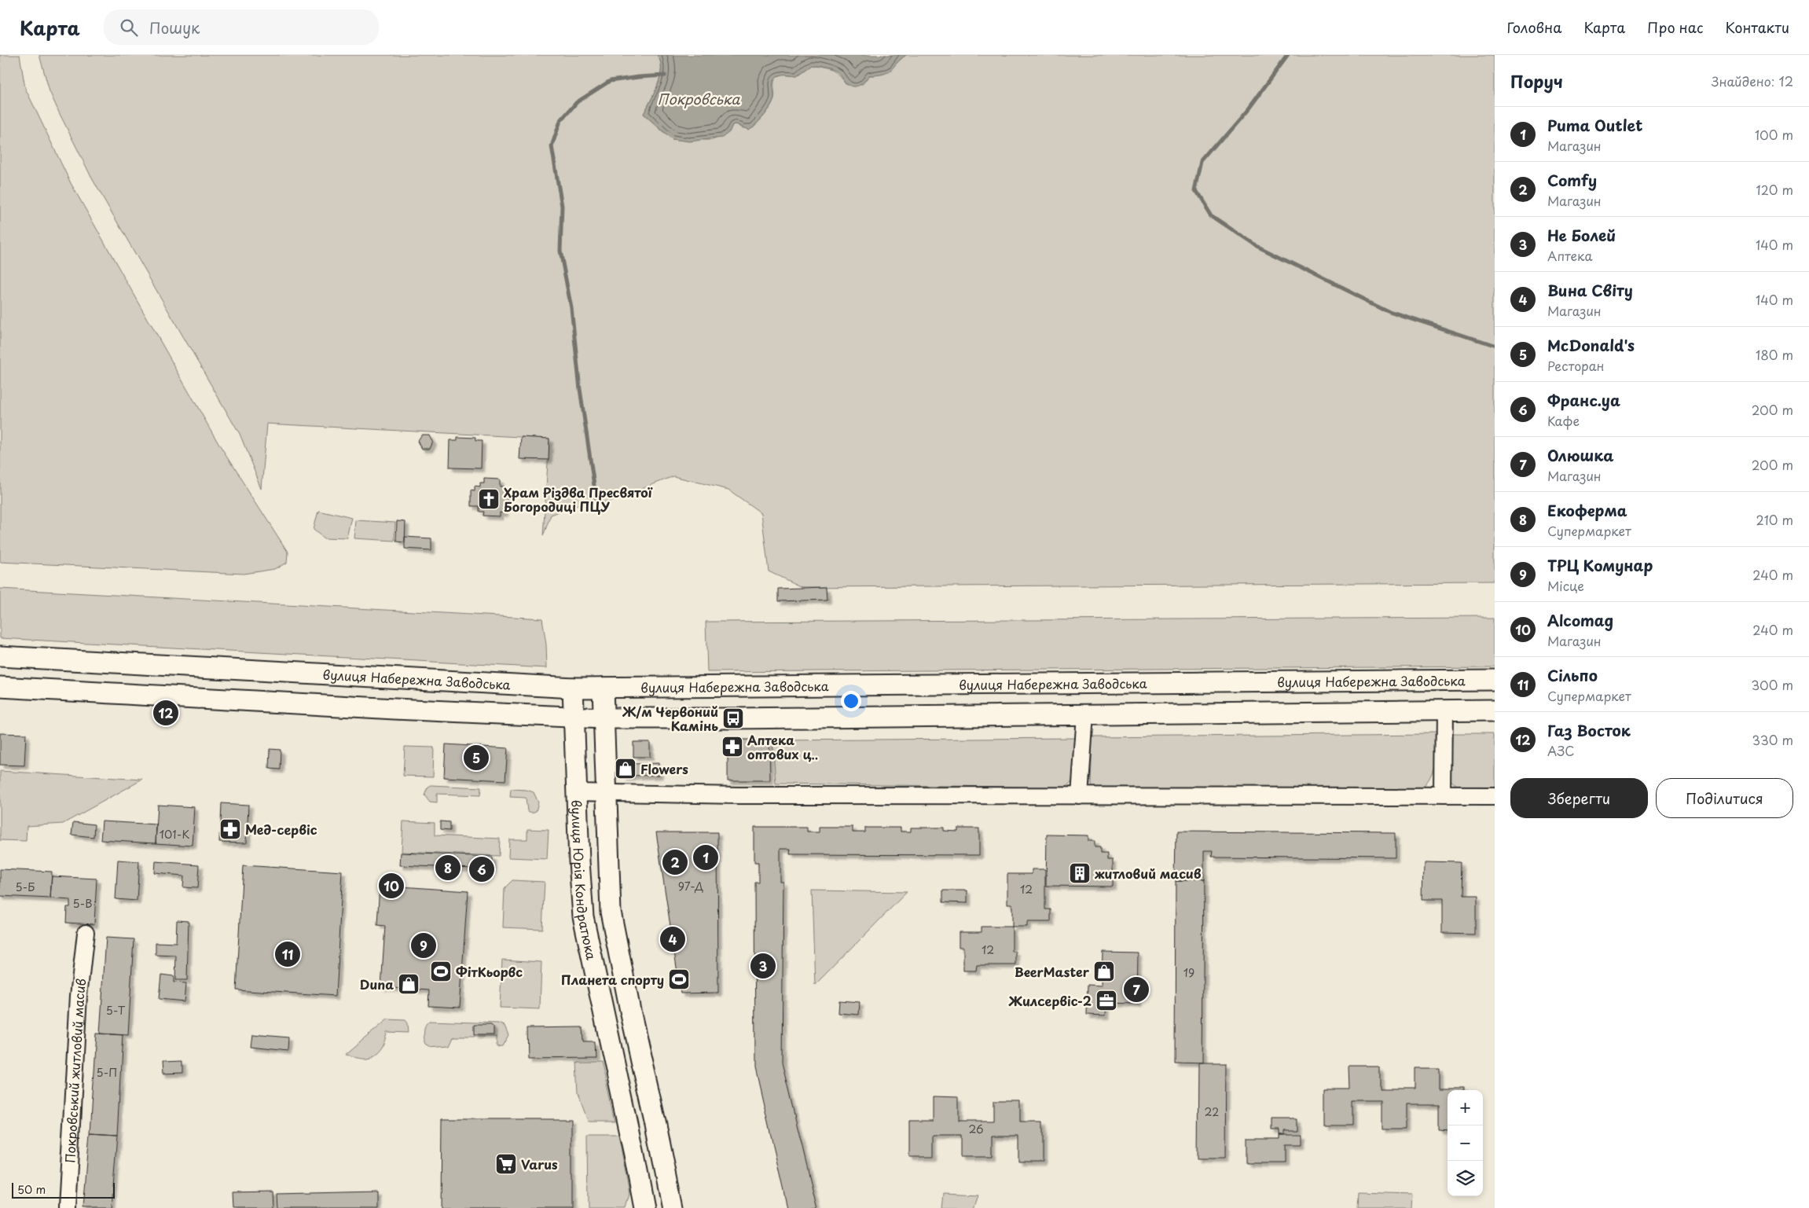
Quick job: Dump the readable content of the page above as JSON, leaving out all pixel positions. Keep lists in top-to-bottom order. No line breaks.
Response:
{"streets":{"main road":["вулиця Набережна Заводська","вулиця Юрія Кондратюка"],"street":["Покровський житловий масив"]},"crossings":[["вулиця Набережна Заводська","вулиця Юрія Кондратюка"]],"water":["Покровська"],"places":{"church":["Храм Різдва Пресвятої Богородиці ПЦУ"],"bus stop":["Ж/м Червоний Камінь"],"pharmacy":["Аптека оптових ц‥","Мед-сервіс"],"shop":["Flowers","BeerMaster","Duna"],"building":["житловий масив"],"sports":["ФiтКьорвс","Планета спорту"],"office":["Жилсервіс-2"],"supermarket":["Varus"]},"house_numbers":["101-К","97-Д","5-Б","12","5-В","12","19","5-Т","5-П","22","26"],"scale_bar":"50 m","page":{"header":"Карта","search":"Пошук","nav":["Головна","Карта","Про нас","Контакти"],"heading":["Поруч","Знайдено: 12"],"list":[{"mark":"1","name":"Puma Outlet","note":"Магазин","value":"100 m"},{"mark":"2","name":"Comfy","note":"Магазин","value":"120 m"},{"mark":"3","name":"Не Болей","note":"Аптека","value":"140 m"},{"mark":"4","name":"Вина Світу","note":"Магазин","value":"140 m"},{"mark":"5","name":"McDonald's","note":"Ресторан","value":"180 m"},{"mark":"6","name":"Франс.уа","note":"Кафе","value":"200 m"},{"mark":"7","name":"Олюшка","note":"Магазин","value":"200 m"},{"mark":"8","name":"Екоферма","note":"Супермаркет","value":"210 m"},{"mark":"9","name":"ТРЦ Комунар","note":"Місце","value":"240 m"},{"mark":"10","name":"Alcomag","note":"Магазин","value":"240 m"},{"mark":"11","name":"Сільпо","note":"Супермаркет","value":"300 m"},{"mark":"12","name":"Газ Восток","note":"АЗС","value":"330 m"}],"pins":["12","5","1","2","8","6","10","4","9","11","3","7"],"buttons":["Зберегти","Поділитися"],"map_buttons":["+","−"],"scale":"50 m"}}
